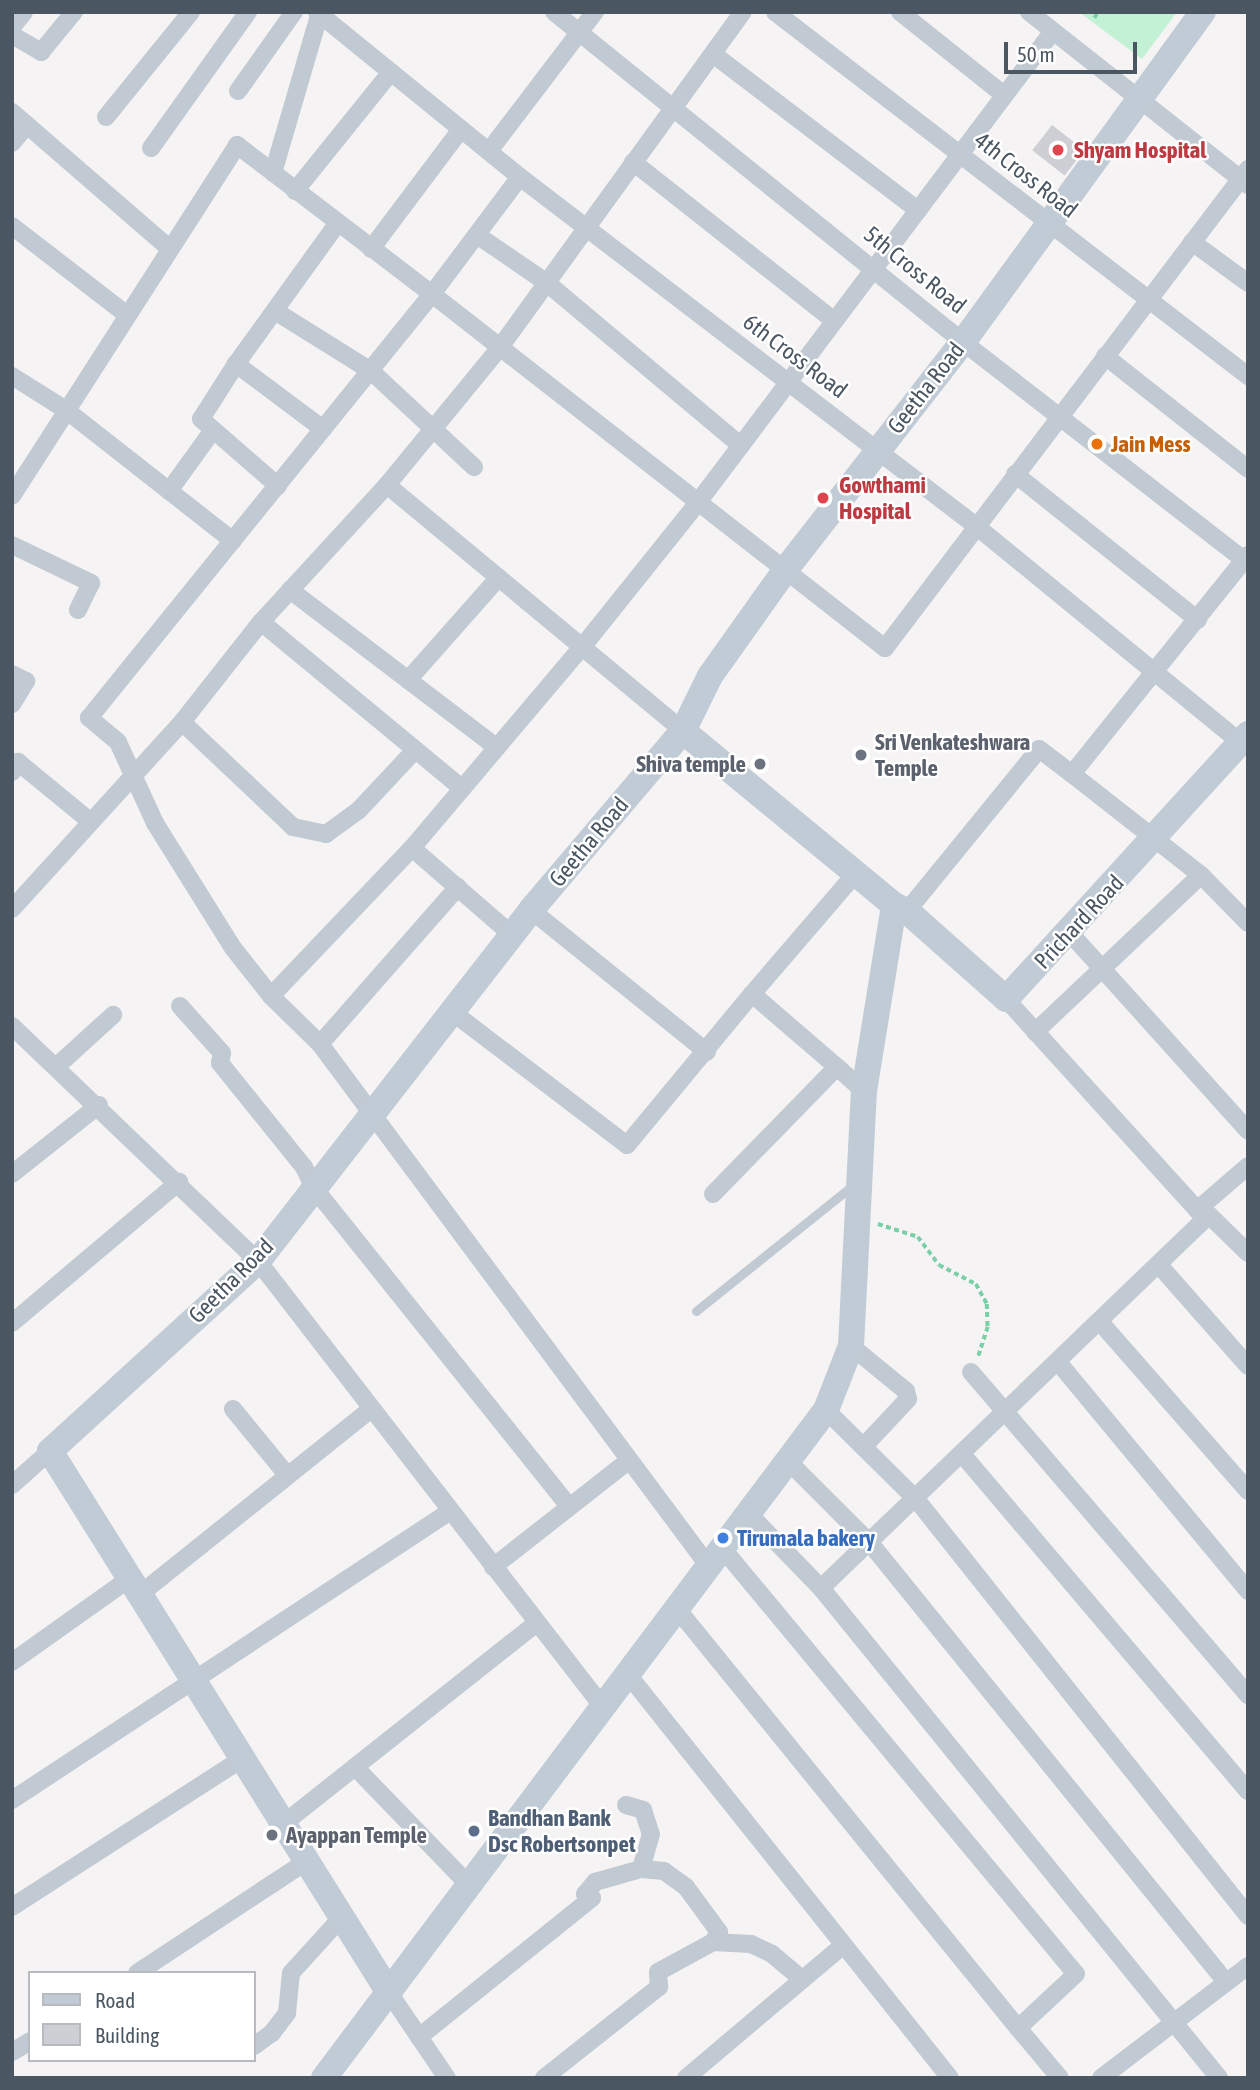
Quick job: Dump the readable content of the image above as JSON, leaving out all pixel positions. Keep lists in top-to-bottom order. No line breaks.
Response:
{"streets":{"street":["4th Cross Road","5th Cross Road","6th Cross Road","Geetha Road","Prichard Road"]},"crossings":[["4th Cross Road","Geetha Road"],["5th Cross Road","Geetha Road"],["6th Cross Road","Geetha Road"],["6th Cross Road","Prichard Road"]],"places":["Shyam Hospital","Jain Mess","Gowthami Hospital","Sri Venkateshwara Temple","Shiva temple","Tirumala bakery","Bandhan Bank Dsc Robertsonpet","Ayappan Temple"],"legend":["Road","Building"],"scale_bar":"50 m"}
